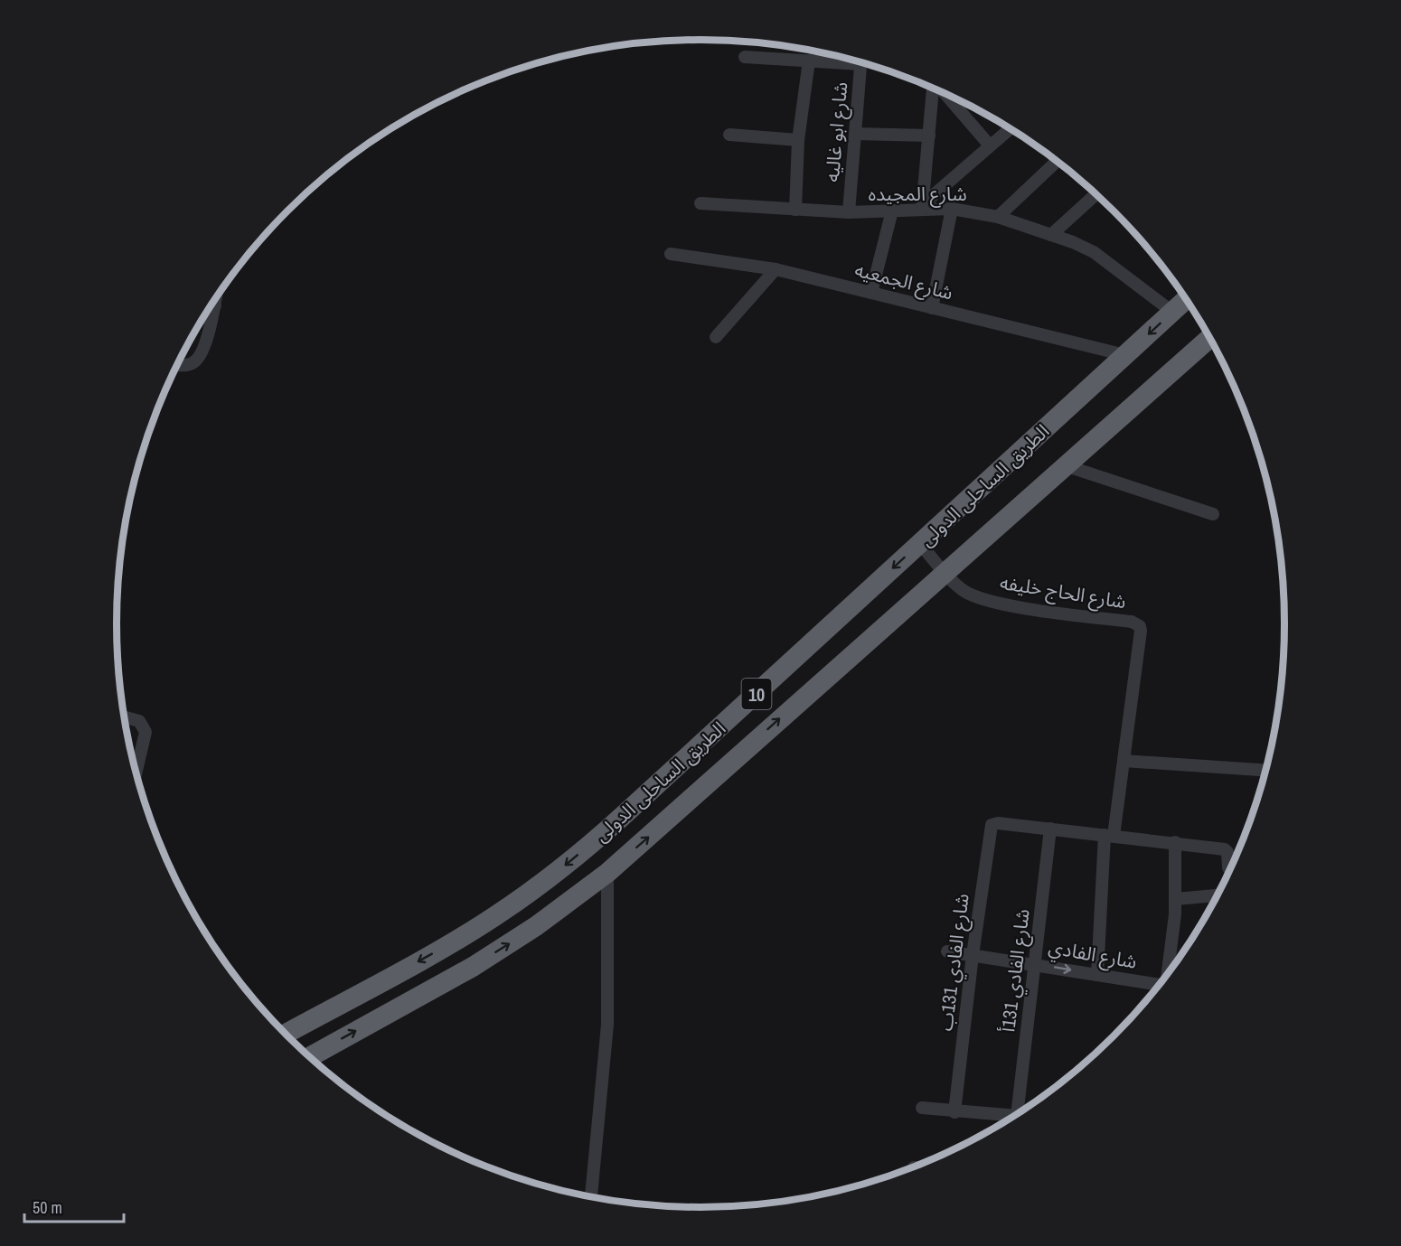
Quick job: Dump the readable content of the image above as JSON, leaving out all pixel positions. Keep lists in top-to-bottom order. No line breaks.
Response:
{"streets":{"highway":["الطريق الساحلى الدولى","10"],"street":["شارع ابو غاليه","شارع المجيده","شارع الجمعيه","شارع الحاج خليفه","شارع الفادي","شارع الفادي 131ب","شارع الفادي 131أ"]},"crossings":[["شارع ابو غاليه","شارع المجيده"],["شارع المجيده","الطريق الساحلى الدولى"],["شارع الجمعيه","الطريق الساحلى الدولى"],["الطريق الساحلى الدولى","شارع الحاج خليفه"],["شارع الحاج خليفه","شارع الفادي"],["شارع الفادي","شارع الفادي 131ب"],["شارع الفادي","شارع الفادي 131أ"],["شارع الفادي 131ب","شارع الفادي 131أ"]],"scale_bar":"50 m"}
